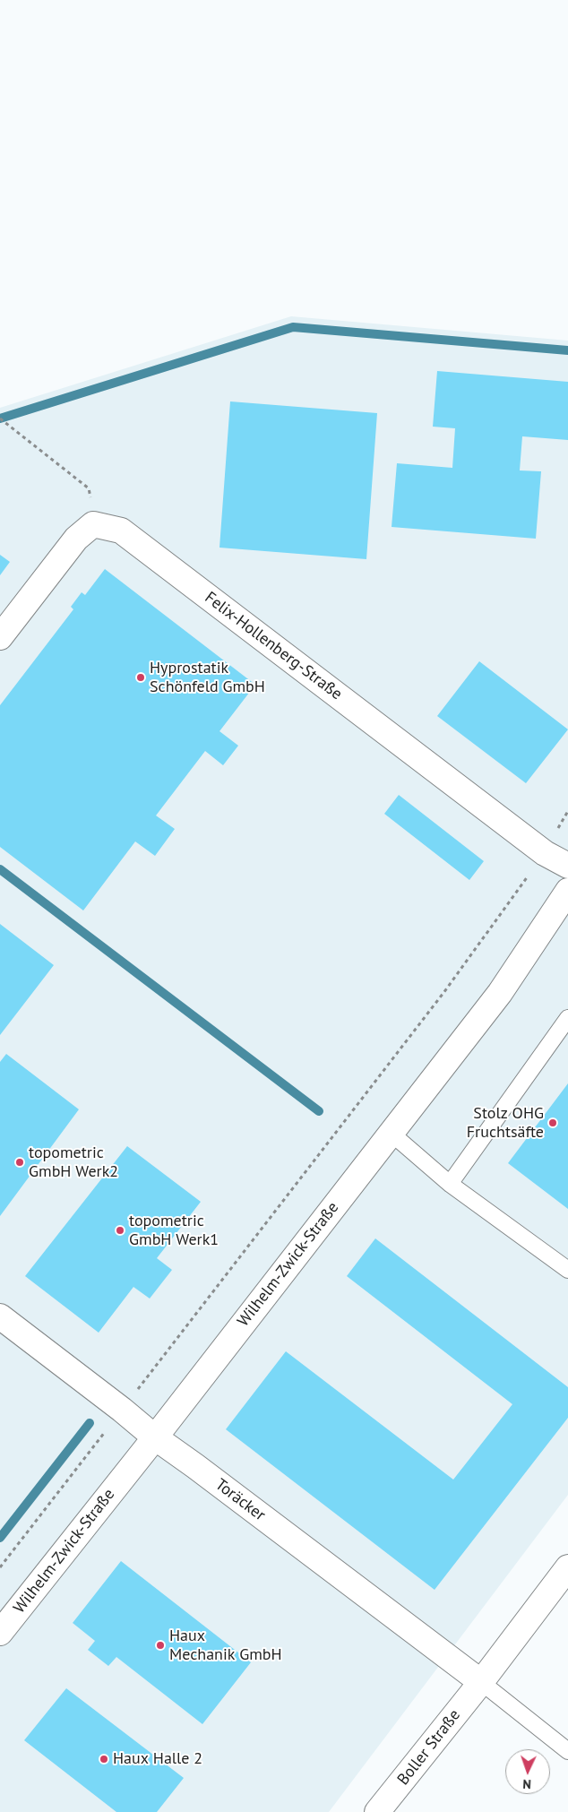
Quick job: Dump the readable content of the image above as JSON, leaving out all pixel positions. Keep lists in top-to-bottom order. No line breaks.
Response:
{"streets":{"street":["Felix-Hollenberg-Straße","Wilhelm-Zwick-Straße","Toräcker","Boller Straße"]},"crossings":[["Wilhelm-Zwick-Straße","Toräcker"],["Toräcker","Boller Straße"]],"places":["Hyprostatik Schönfeld GmbH","Stolz OHG Fruchtsäfte","topometric GmbH Werk2","topometric GmbH Werk1","Haux Mechanik GmbH","Haux Halle 2"],"north":"bottom"}
